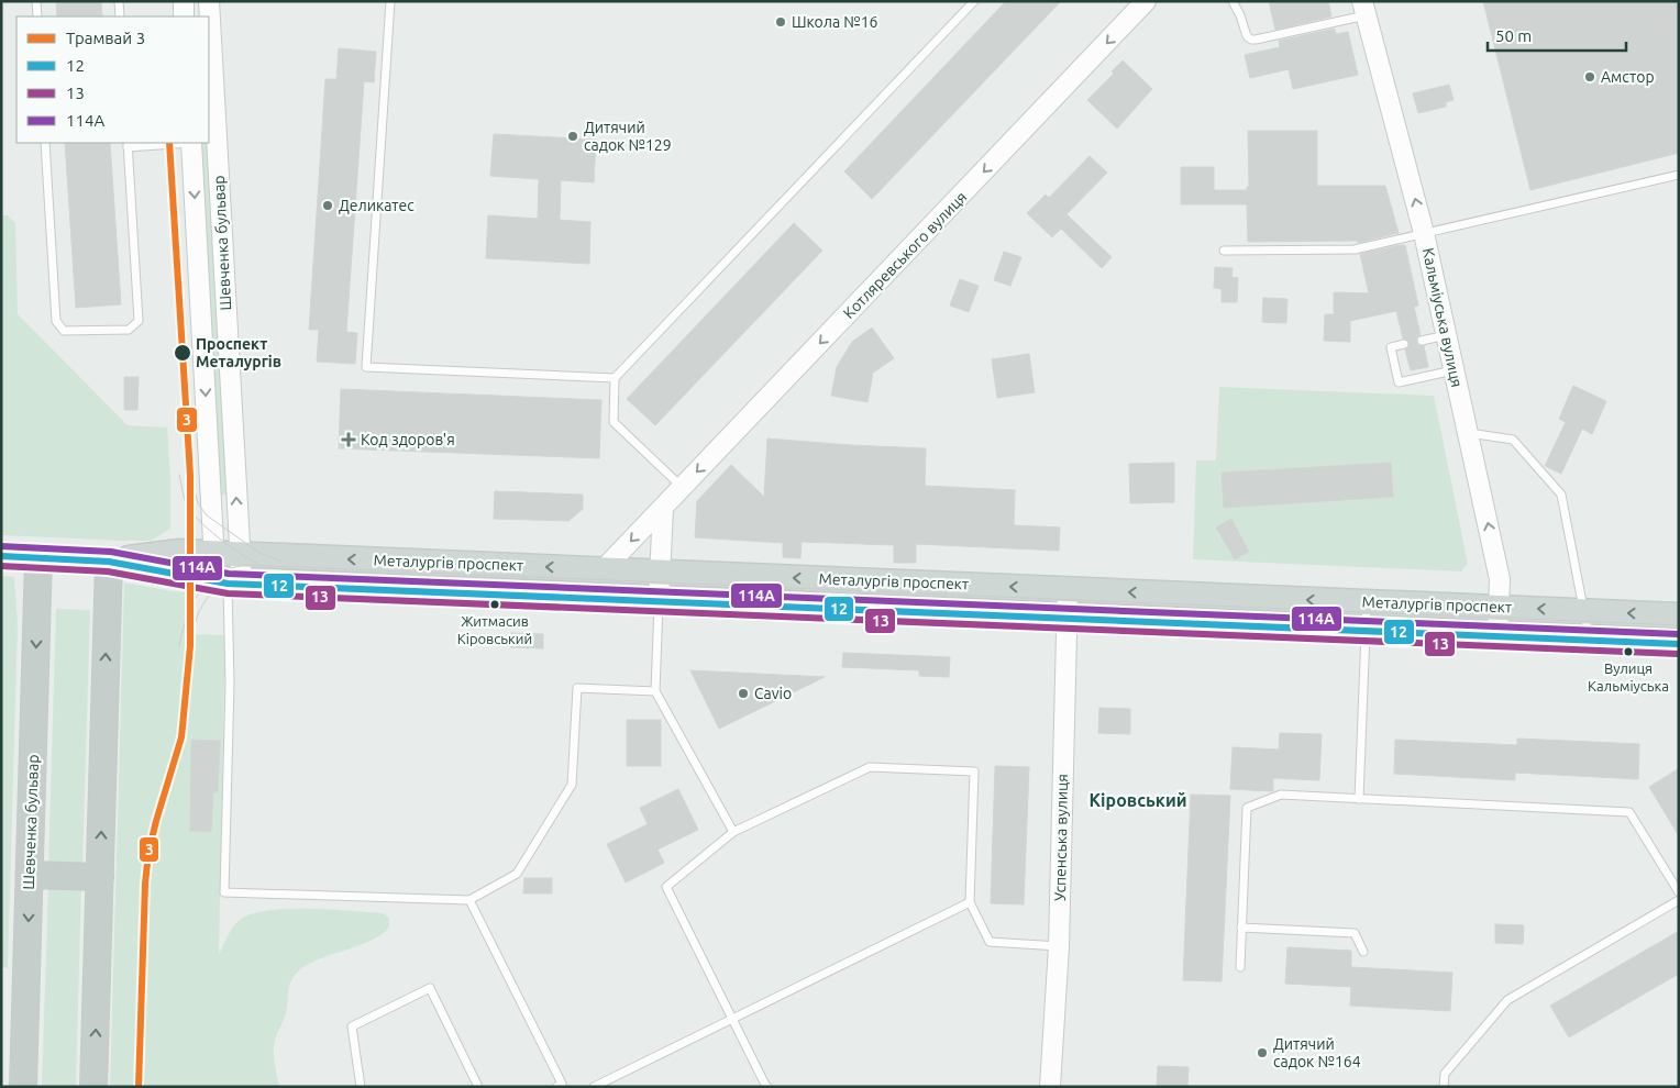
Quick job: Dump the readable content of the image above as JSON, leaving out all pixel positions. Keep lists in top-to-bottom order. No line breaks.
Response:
{"streets":{"highway":["Шевченка бульвар","Металургів проспект"],"street":["Котляревського вулиця","Кальміуська вулиця","Успенська вулиця"]},"crossings":[["Шевченка бульвар","Металургів проспект"],["Котляревського вулиця","Металургів проспект"],["Кальміуська вулиця","Металургів проспект"],["Металургів проспект","Успенська вулиця"]],"one_way":["Котляревського вулиця","Кальміуська вулиця"],"districts":["Кіровський"],"places":{"other":["Школа №16","Амстор","Дитячий садок №129","Деликатес","Проспект Металургів","Житмасив Кіровський","Вулиця Кальміуська","Cavio","Дитячий садок №164"],"health":["Код здоров'я"]},"lines":["tram line 3","transit line 114А","transit line 12","transit line 13"],"legend":["Трамвай 3","12","13","114А"],"scale_bar":"50 m"}
